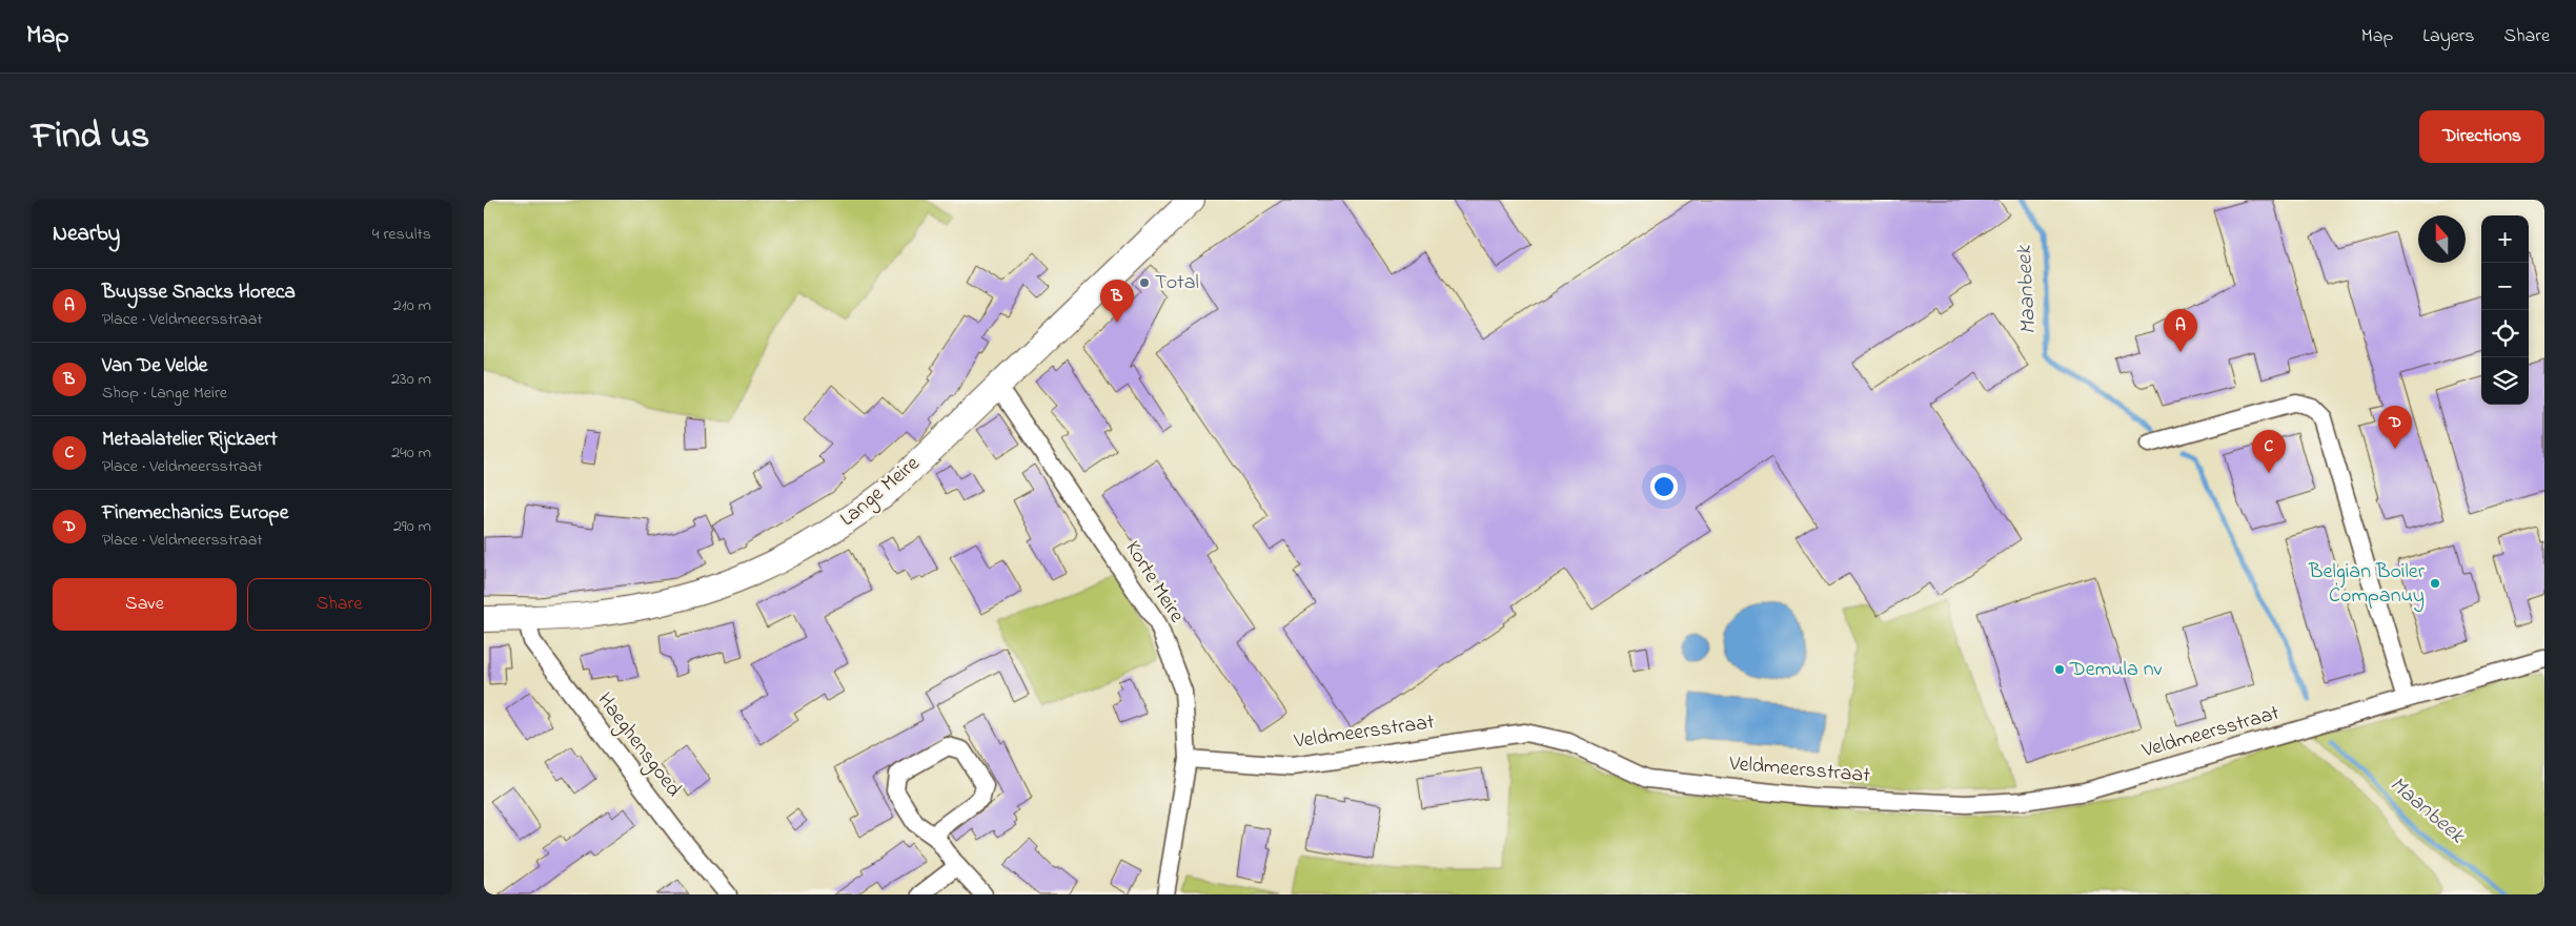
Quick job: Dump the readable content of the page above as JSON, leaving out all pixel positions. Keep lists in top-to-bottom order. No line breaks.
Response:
{"streets":{"street":["Lange Meire","Korte Meire","Veldmeersstraat","Haeghensgoed"]},"crossings":[["Lange Meire","Korte Meire"],["Lange Meire","Haeghensgoed"],["Korte Meire","Veldmeersstraat"]],"water":["Maanbeek"],"places":["Total","Belgian Boiler Companuy","Demula nv"],"north":"top","page":{"header":"Map","nav":["Map","Layers","Share"],"title":"Find us","buttons":["Directions",["Save","Share"]],"heading":["Nearby","4 results"],"map_buttons":["+","−"],"list":[{"mark":"A","name":"Buysse Snacks Horeca","note":"Place · Veldmeersstraat","value":"210 m"},{"mark":"B","name":"Van De Velde","note":"Shop · Lange Meire","value":"230 m"},{"mark":"C","name":"Metaalatelier Rijckaert","note":"Place · Veldmeersstraat","value":"240 m"},{"mark":"D","name":"Finemechanics Europe","note":"Place · Veldmeersstraat","value":"290 m"}],"pins":["B","A","D","C"]}}
